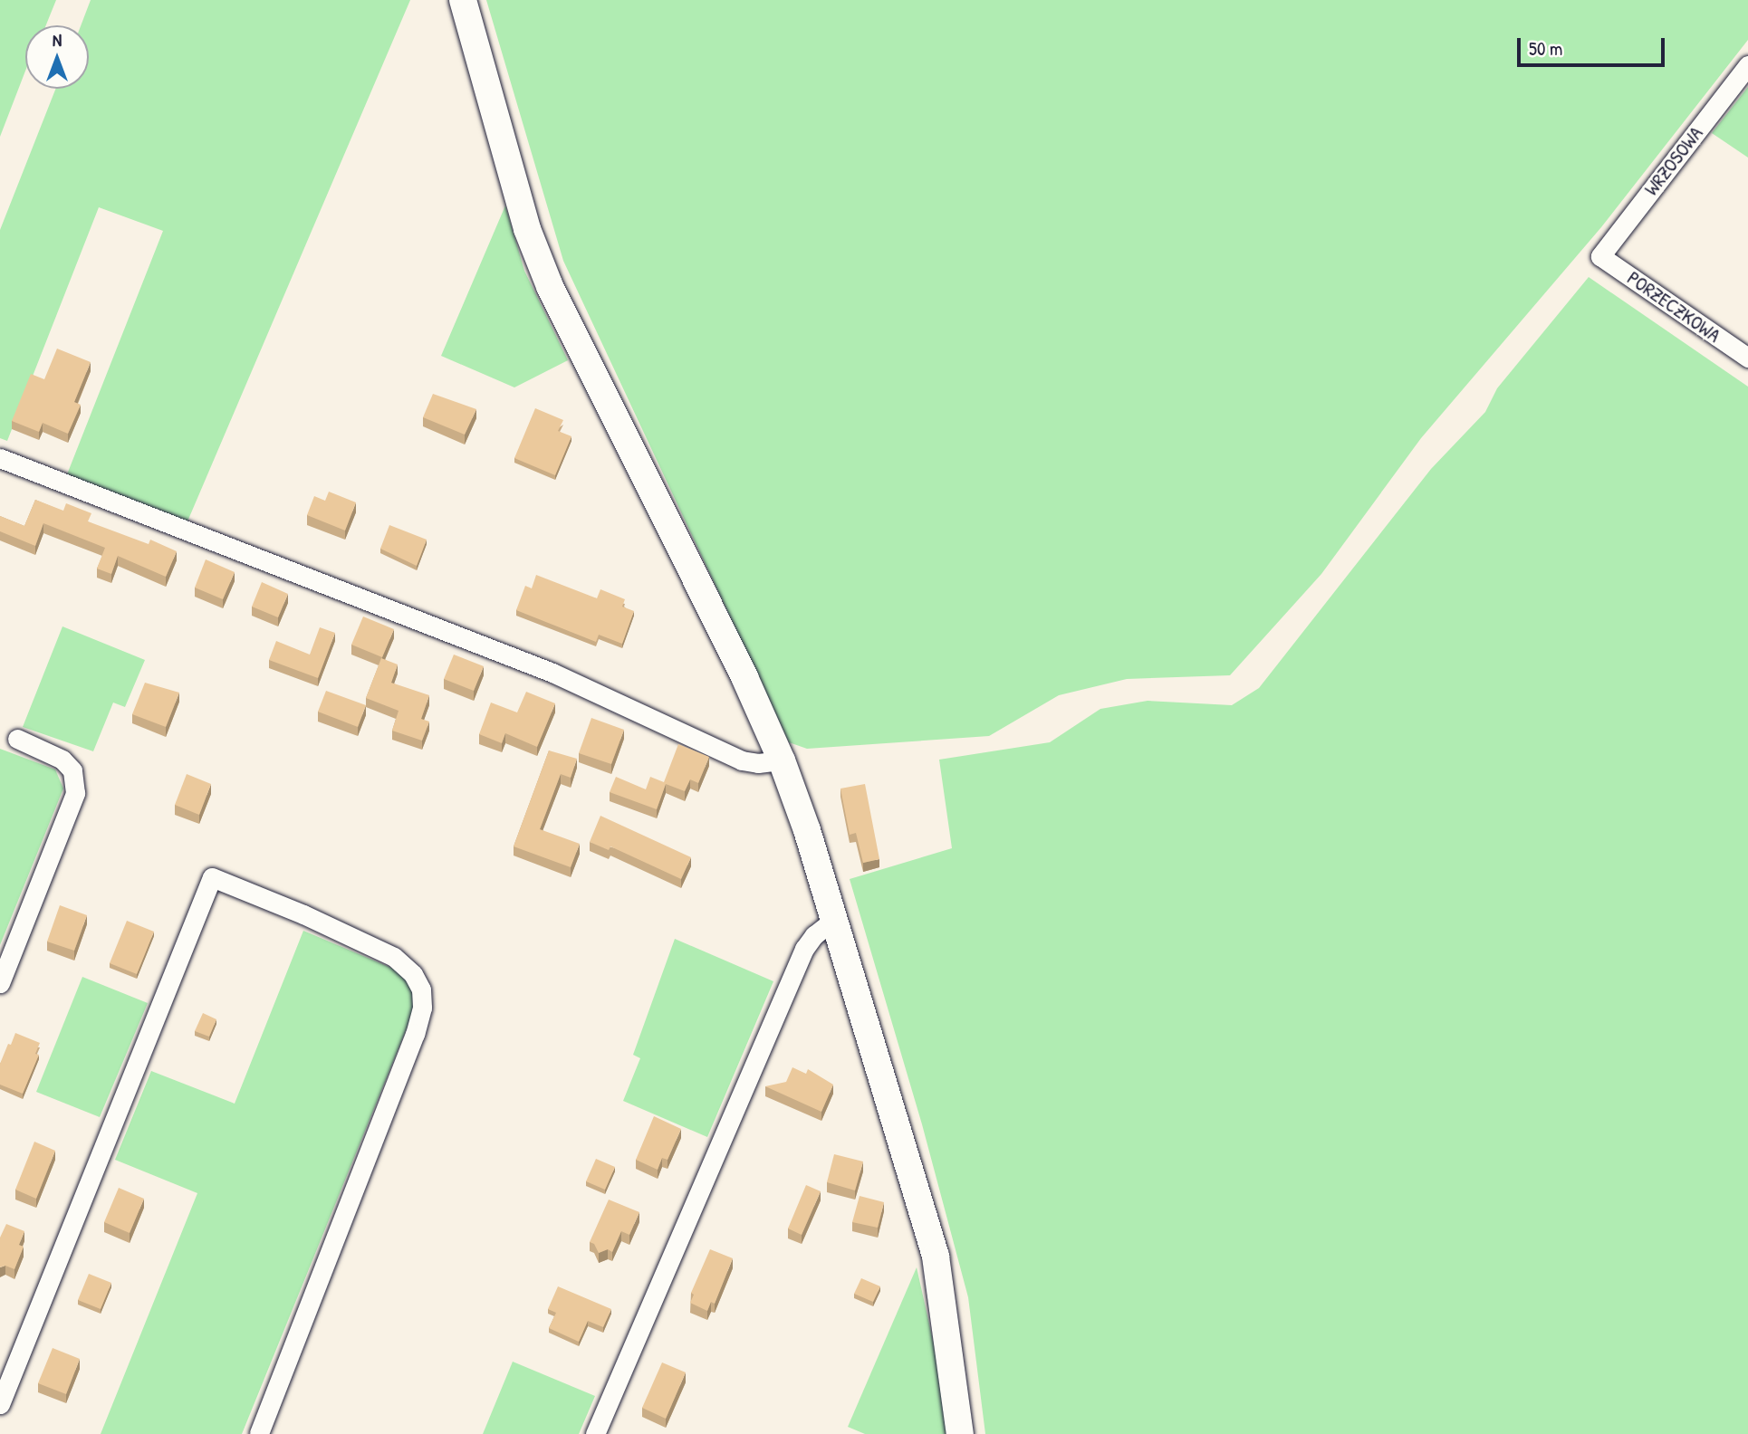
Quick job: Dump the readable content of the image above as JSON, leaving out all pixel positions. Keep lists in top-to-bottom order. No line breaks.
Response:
{"streets":{"street":["WRZOSOWA","PORZECZKOWA"]},"crossings":[["WRZOSOWA","PORZECZKOWA"]],"scale_bar":"50 m","north":"top"}
